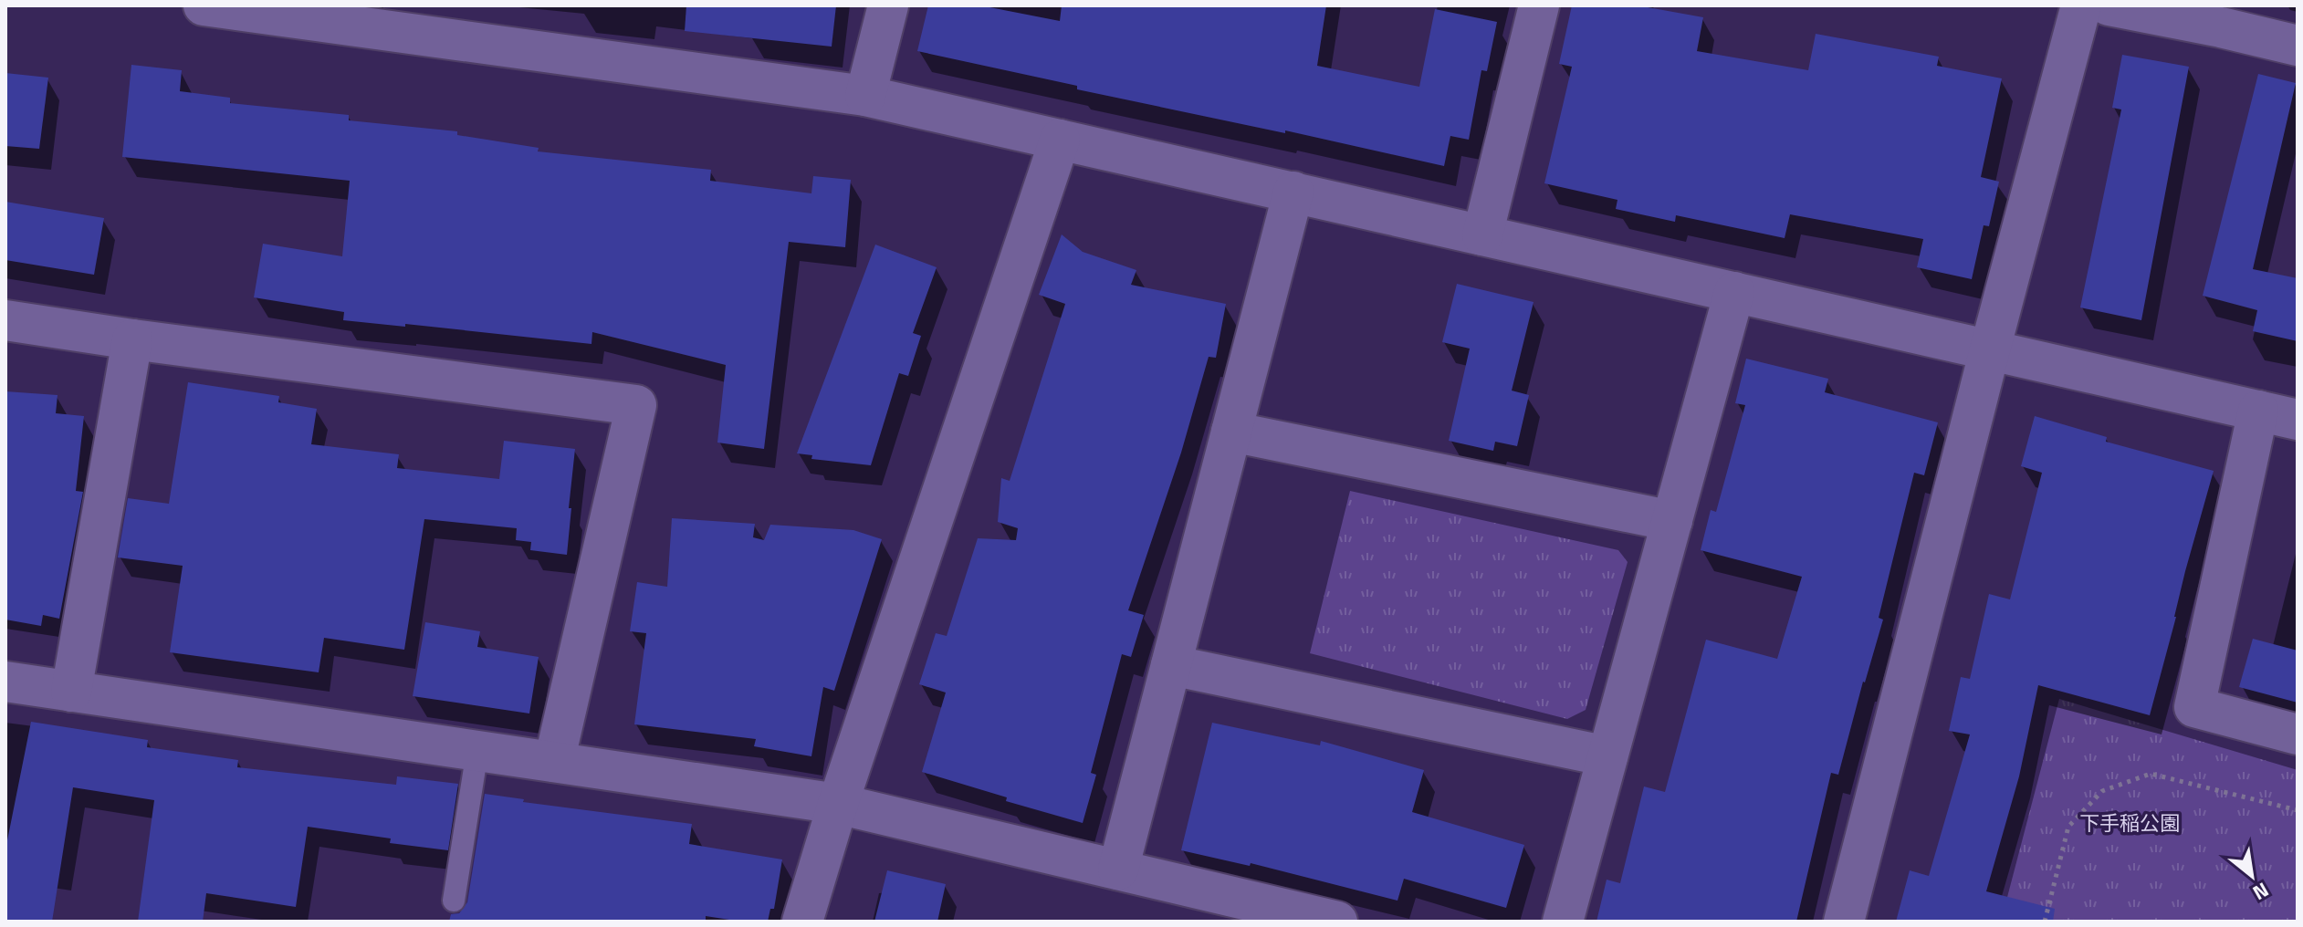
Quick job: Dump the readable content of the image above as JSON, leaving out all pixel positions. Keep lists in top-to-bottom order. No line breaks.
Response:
{"parks":["下手稲公園"],"north":"bottom right"}
